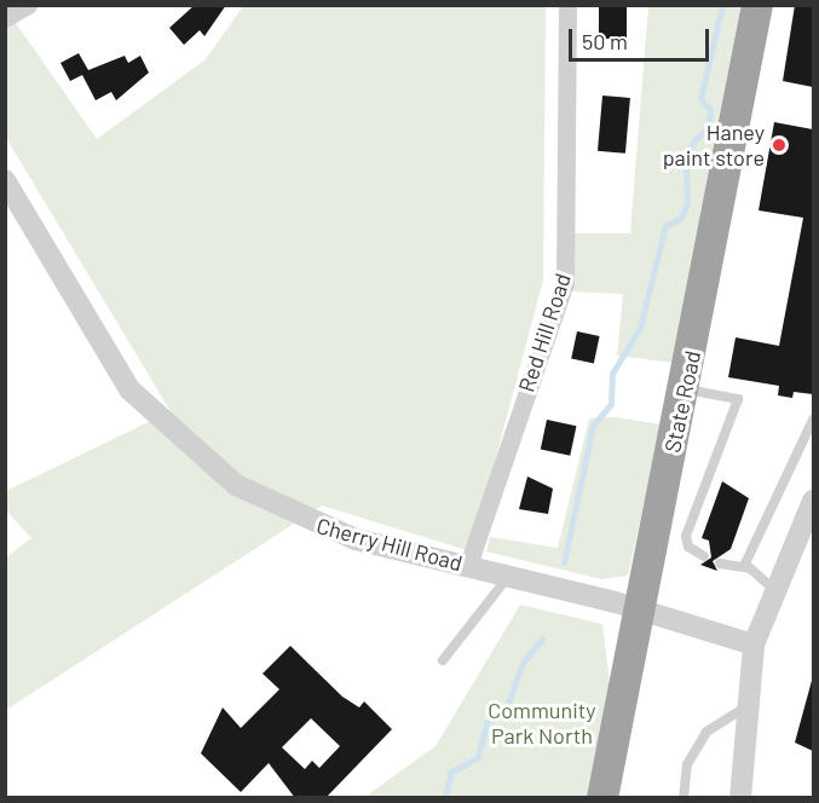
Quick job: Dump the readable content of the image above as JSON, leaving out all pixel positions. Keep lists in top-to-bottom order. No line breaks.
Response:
{"streets":{"highway":["State Road"],"street":["Red Hill Road","Cherry Hill Road"]},"crossings":[["Red Hill Road","Cherry Hill Road"],["State Road","Cherry Hill Road"]],"parks":["Community Park North"],"places":["Haney paint store"],"scale_bar":"50 m"}
